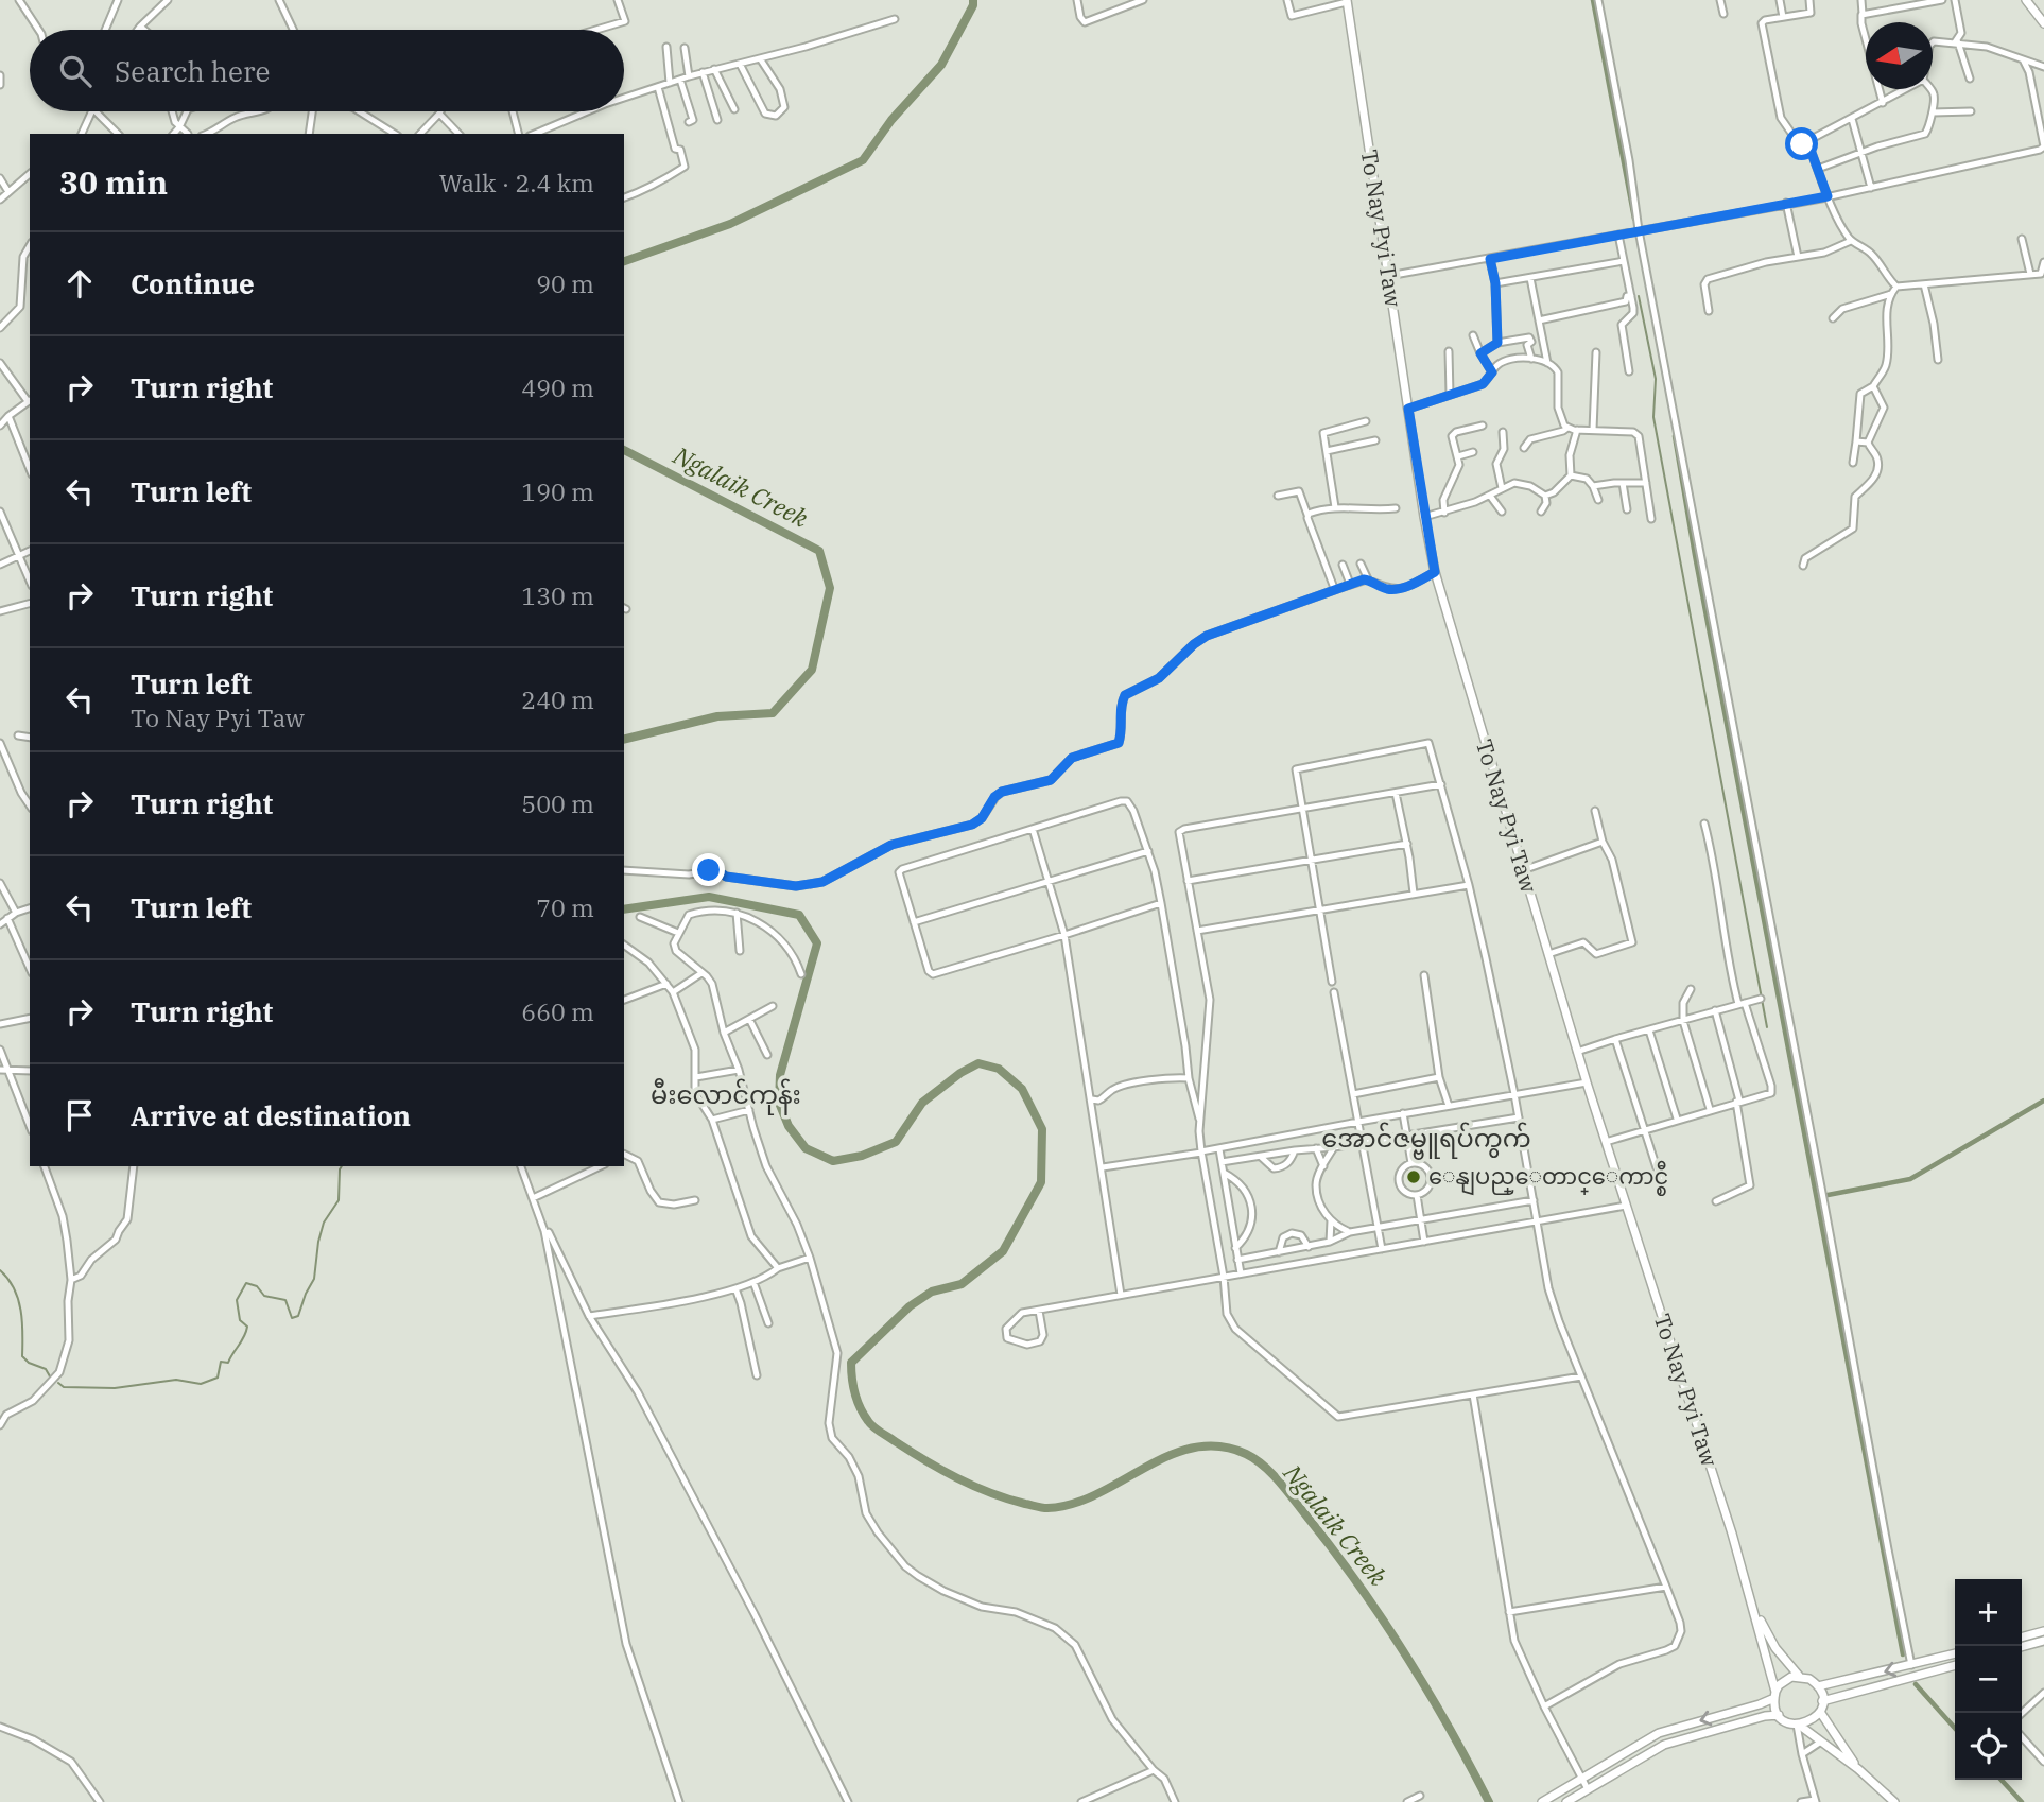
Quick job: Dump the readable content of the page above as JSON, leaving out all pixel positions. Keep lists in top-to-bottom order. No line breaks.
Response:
{"streets":{"main road":["To Nay Pyi Taw"]},"districts":["မီးလောင်ကုန်း","အောင်ဇမ္ဗူရပ်ကွက်"],"water":["Ngalaik Creek"],"places":["ေနျပည္ေတာင္ေကာင္စီ"],"north":"left","page":{"search":"Search here","heading":["30 min","Walk · 2.4 km"],"list":[["Continue","90 m"],["Turn right","490 m"],["Turn left","190 m"],["Turn right","130 m"],["Turn left","To Nay Pyi Taw","240 m"],["Turn right","500 m"],["Turn left","70 m"],["Turn right","660 m"],"Arrive at destination"],"map_buttons":["+","−"]}}
